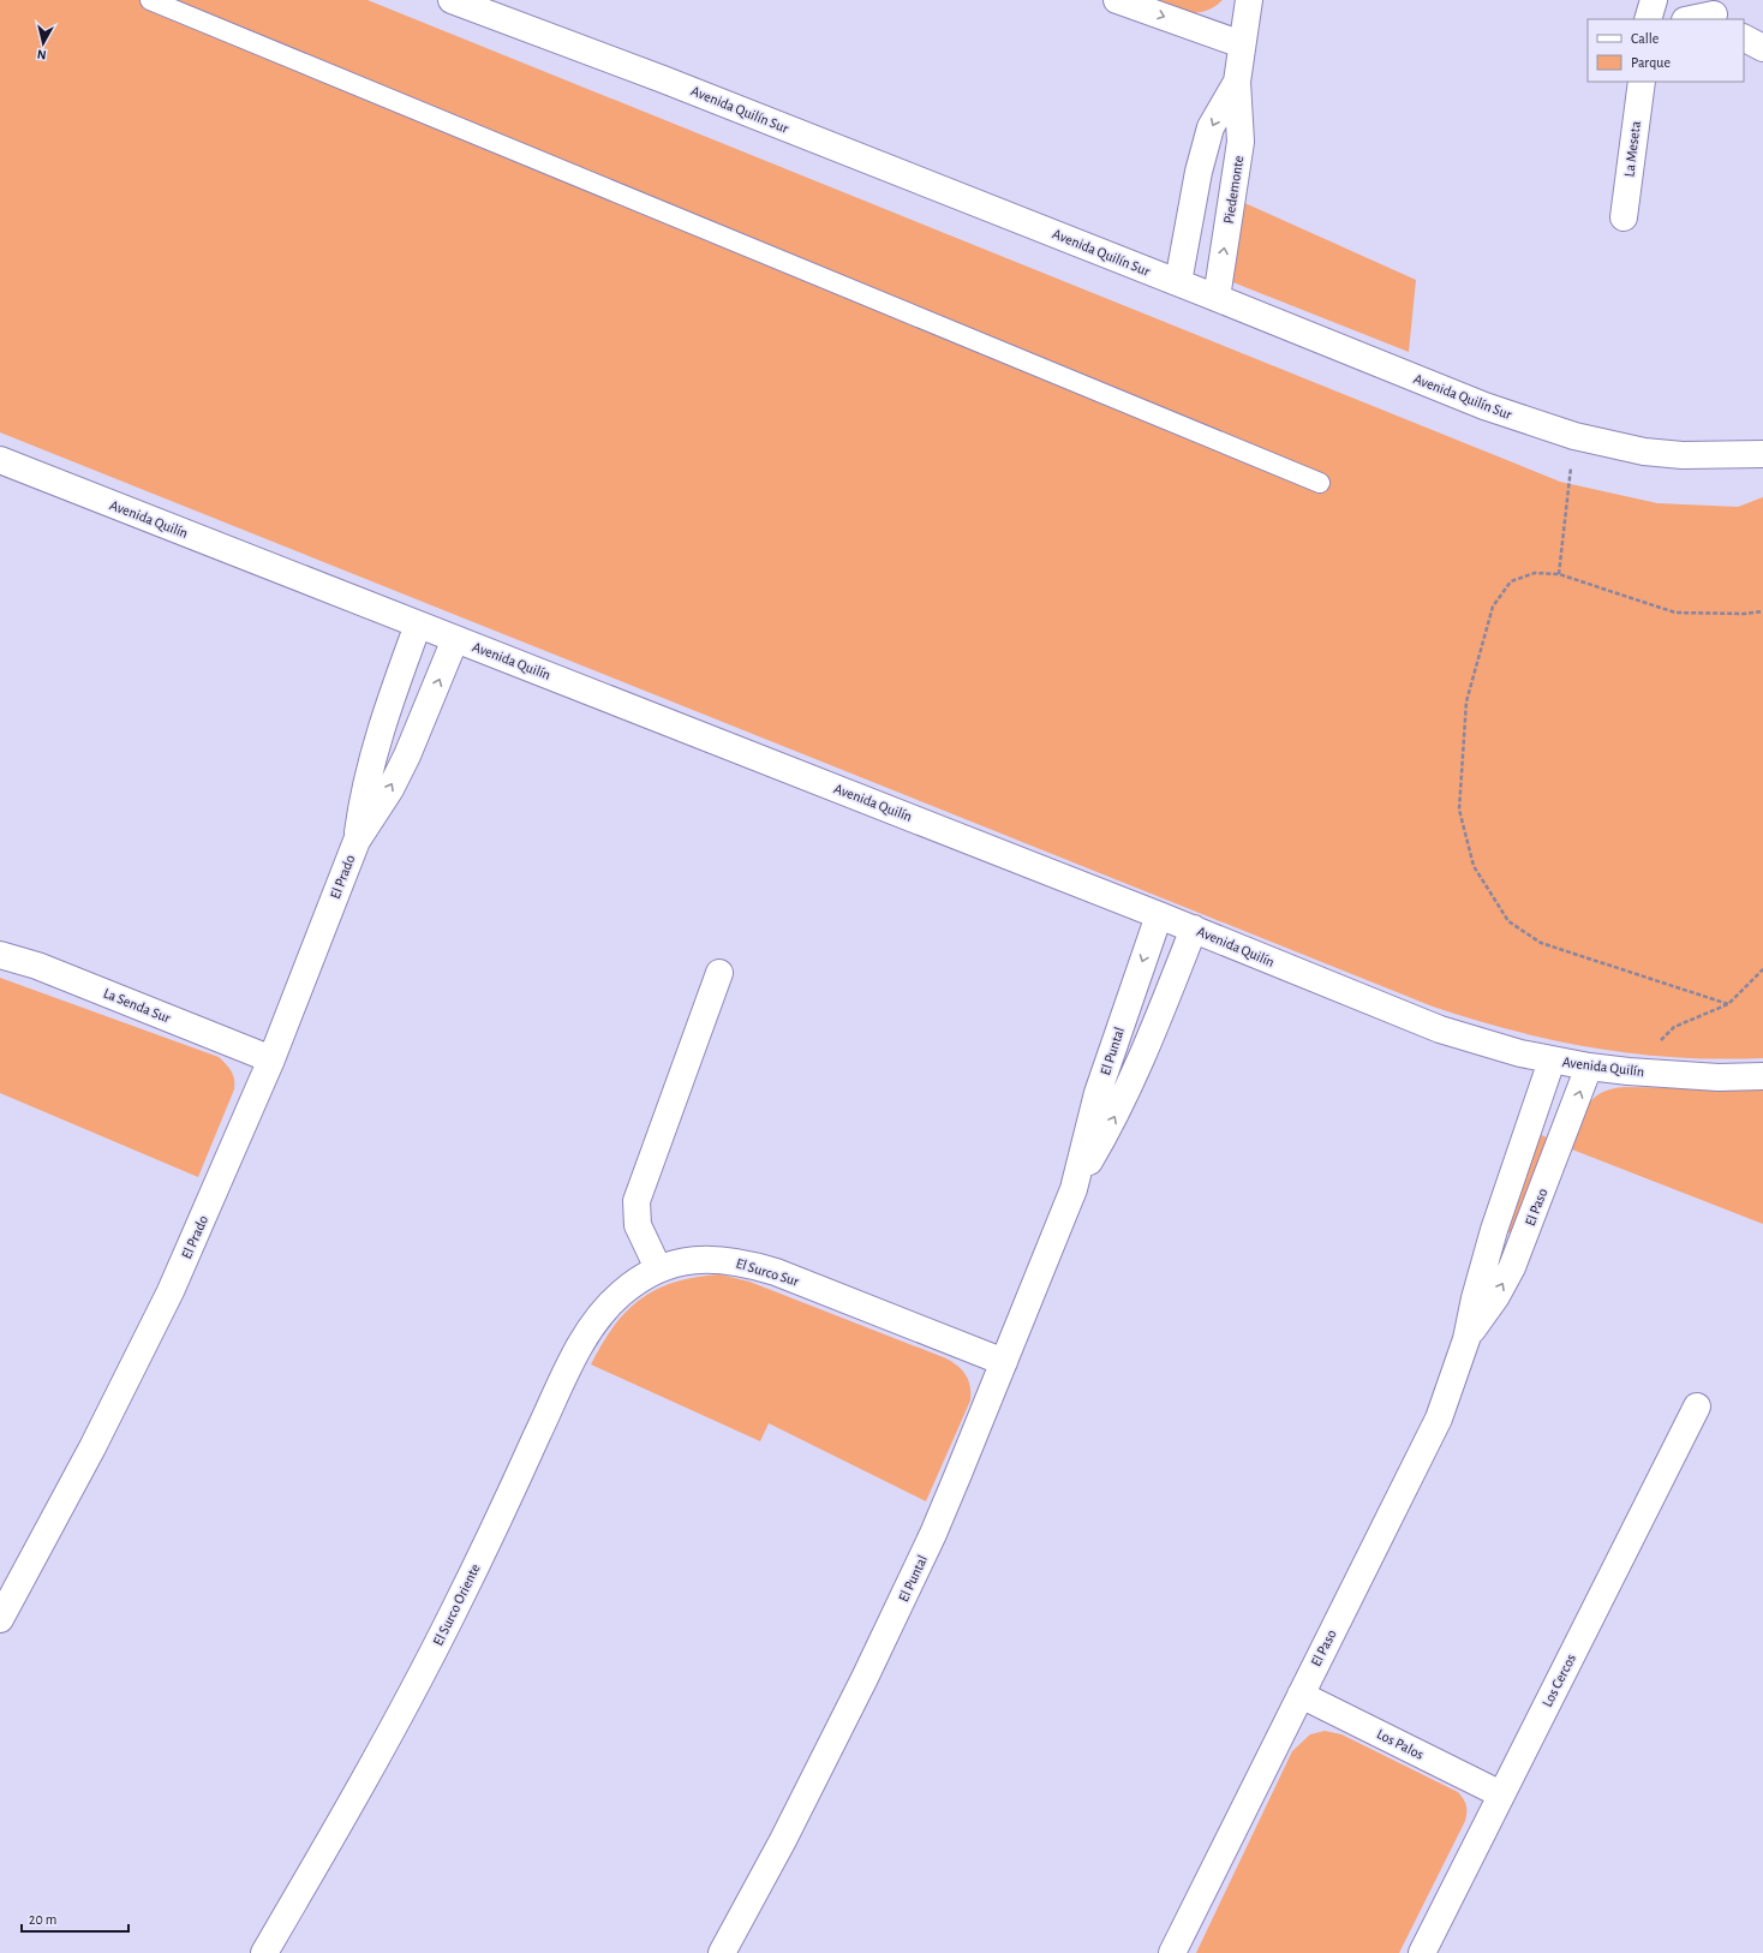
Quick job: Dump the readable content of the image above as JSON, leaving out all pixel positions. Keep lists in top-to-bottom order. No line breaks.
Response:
{"streets":{"street":["Avenida Quilín Sur","La Meseta","Piedemonte","Avenida Quilín","El Prado","La Senda Sur","El Puntal","El Paso","El Surco Sur","El Surco Oriente","Los Cercos","Los Palos"]},"crossings":[["Avenida Quilín Sur","Piedemonte"],["Avenida Quilín","El Prado"],["Avenida Quilín","El Puntal"],["Avenida Quilín","El Paso"],["El Prado","La Senda Sur"],["El Puntal","El Surco Sur"],["El Paso","Los Palos"],["El Surco Sur","El Surco Oriente"],["Los Cercos","Los Palos"]],"legend":["Calle","Parque"],"scale_bar":"20 m","north":"bottom"}
